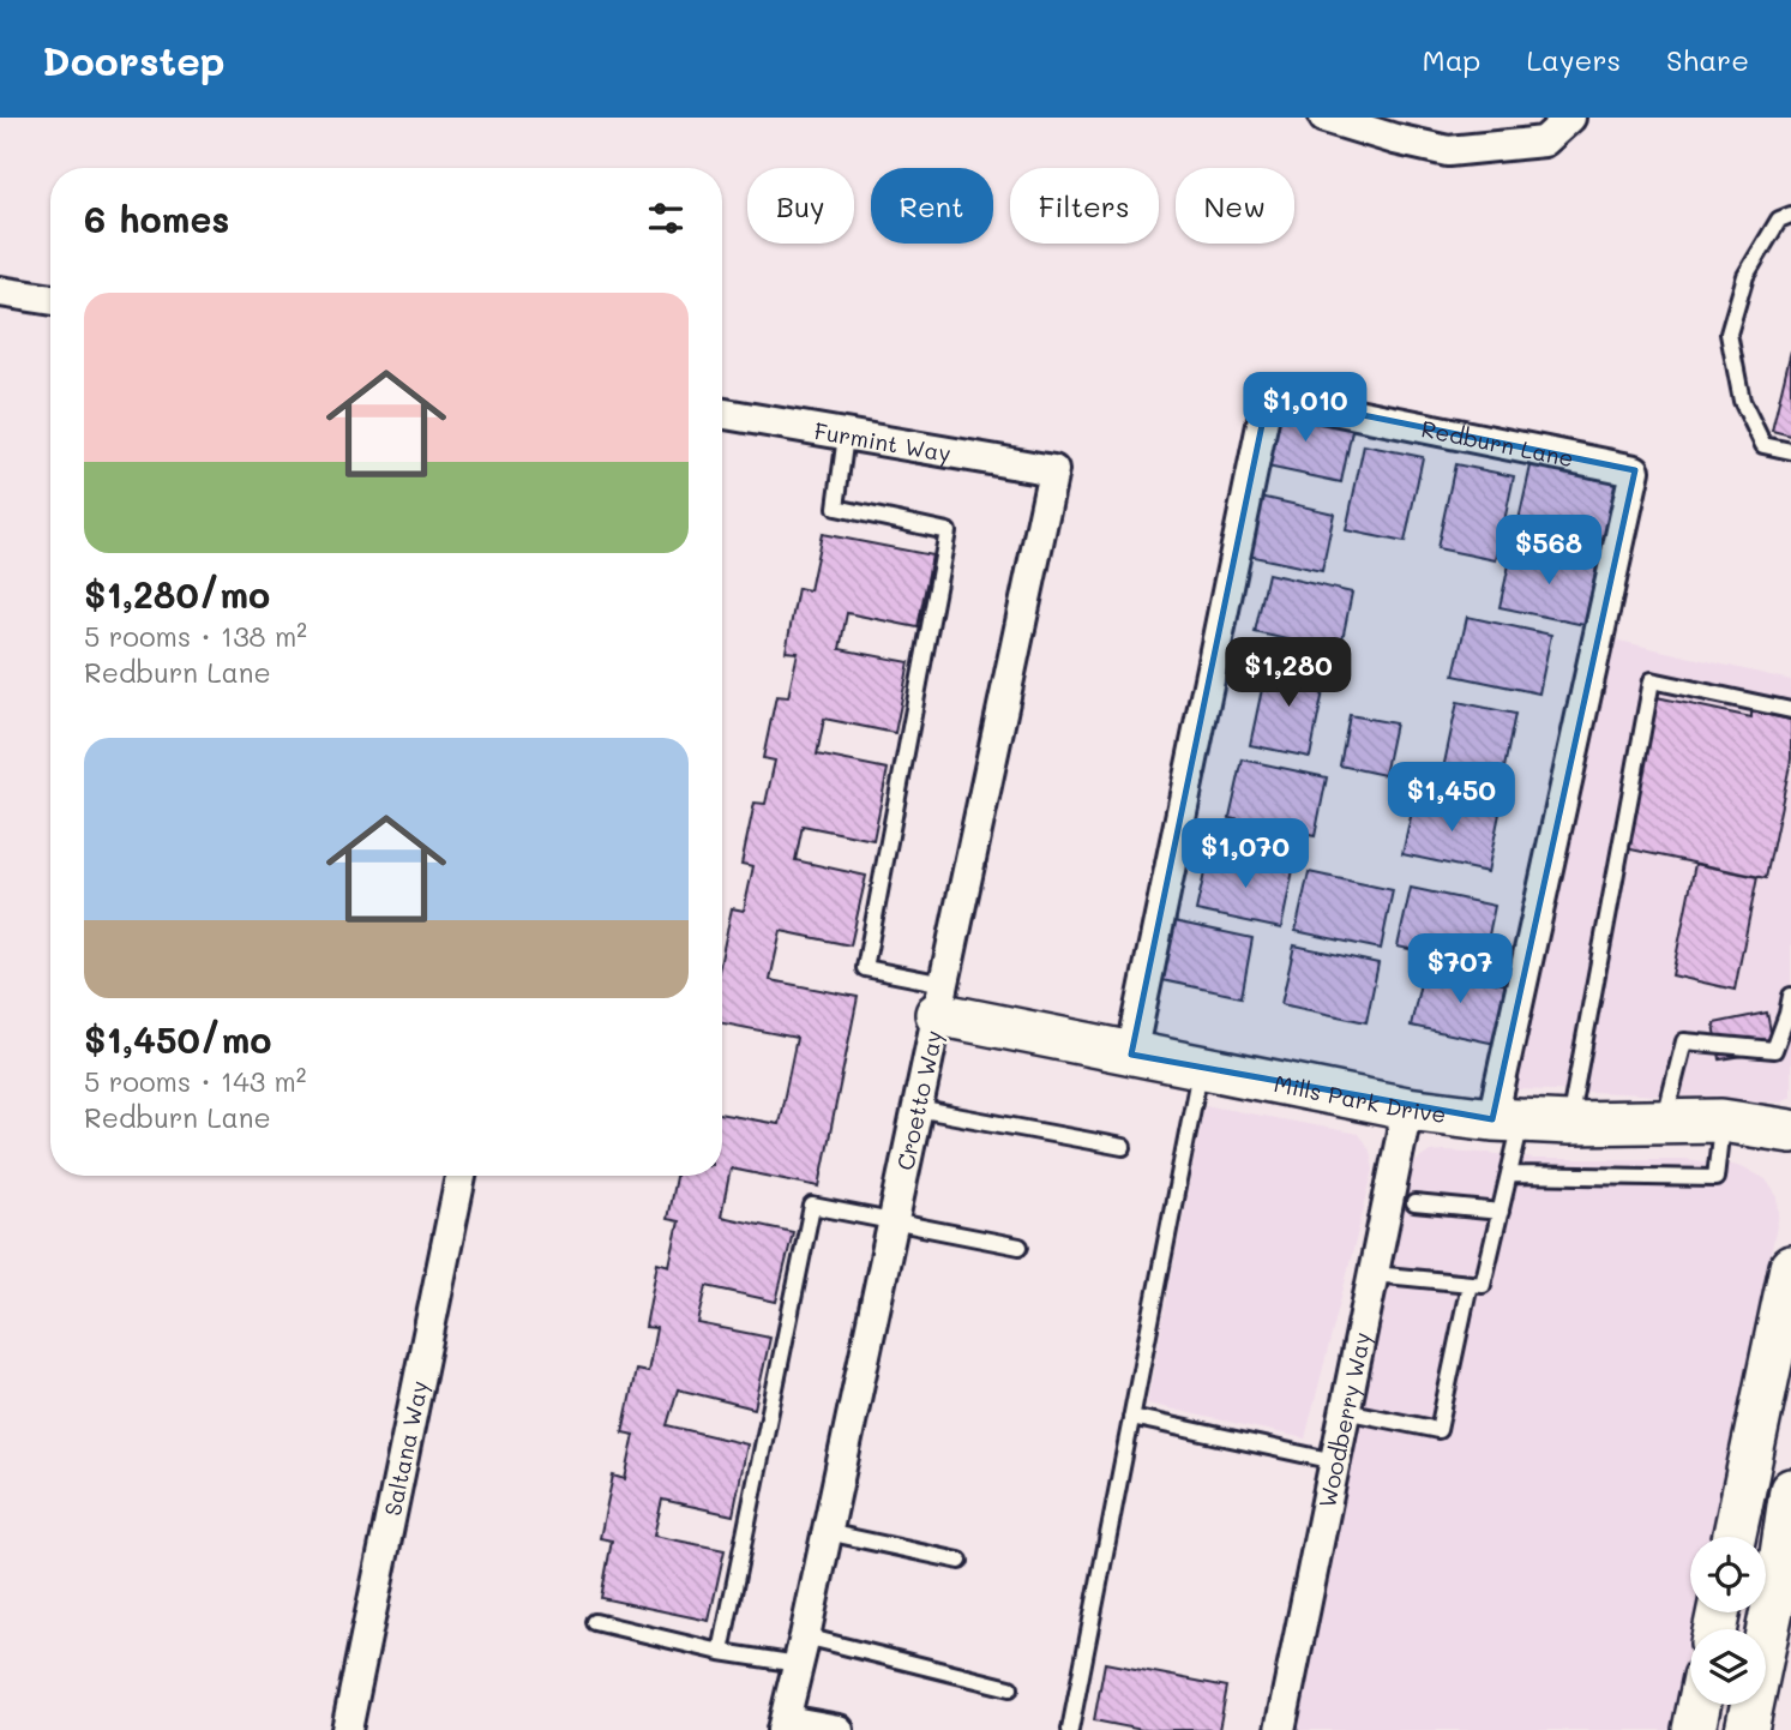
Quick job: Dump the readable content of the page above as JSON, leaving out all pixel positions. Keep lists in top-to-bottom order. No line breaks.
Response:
{"streets":{"street":["Furmint Way","Redburn Lane","Mills Park Drive","Croetto Way","Woodberry Way","Saltana Way"]},"crossings":[["Furmint Way","Croetto Way"],["Redburn Lane","Mills Park Drive"],["Mills Park Drive","Croetto Way"],["Mills Park Drive","Woodberry Way"]],"page":{"header":"Doorstep","nav":["Map","Layers","Share"],"chip":["Buy","Rent","Filters","New"],"heading":"6 homes","list":[{"name":"$1,280/mo","note":"5 rooms · 138 m² · Redburn Lane"},{"name":"$1,450/mo","note":"5 rooms · 143 m² · Redburn Lane"}],"price":["$1,010","$568","$1,280","$1,450","$1,070","$707"]}}
